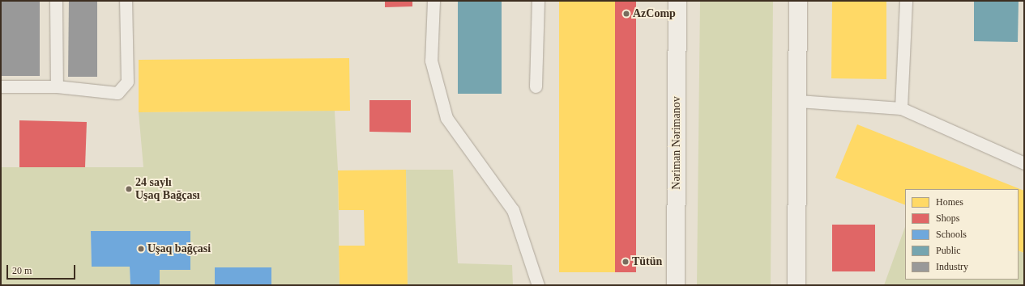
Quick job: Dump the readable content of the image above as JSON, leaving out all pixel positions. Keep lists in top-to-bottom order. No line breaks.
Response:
{"streets":{"main road":["Nəriman Nərimanov"]},"places":["AzComp","24 saylı Uşaq Bağçası","Uşaq bağçasi","Tütün"],"legend":["Homes","Shops","Schools","Public","Industry"],"scale_bar":"20 m"}
